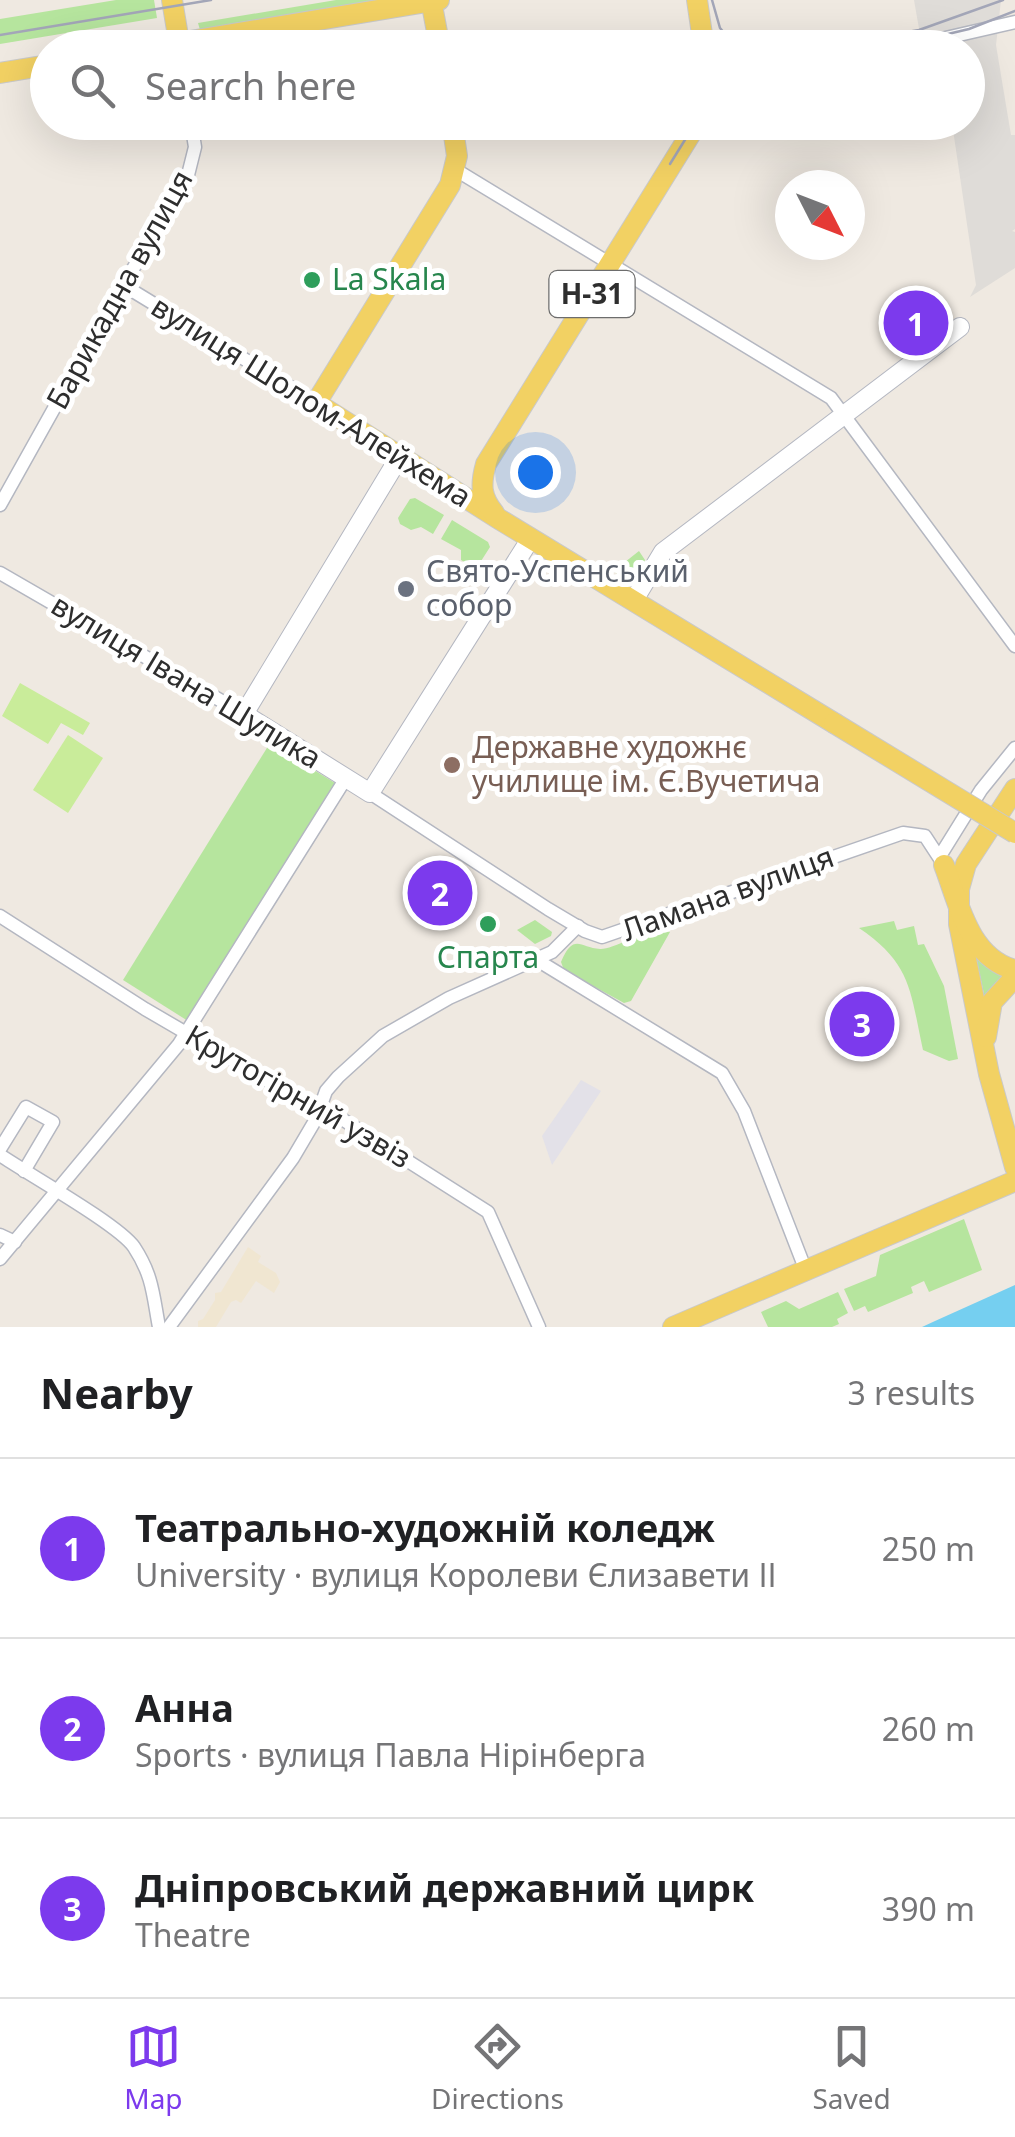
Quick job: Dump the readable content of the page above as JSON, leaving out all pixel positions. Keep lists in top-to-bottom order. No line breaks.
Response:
{"streets":{"main road":["Н-31","вулиця Шолом-Алейхема"],"street":["Барикадна вулиця","вулиця Івана Шулика","Ламана вулиця","Крутогірний узвіз"]},"crossings":[["Барикадна вулиця","вулиця Шолом-Алейхема"],["Ламана вулиця","Крутогірний узвіз"]],"places":["La Skala","Свято-Успенський собор","Державне художнє училище ім. Є.Вучетича","Спарта"],"north":"bottom right","page":{"search":"Search here","pins":["1","2","3"],"heading":["Nearby","3 results"],"list":[{"mark":"1","name":"Театрально-художній коледж","note":"University · вулиця Королеви Єлизавети ІІ","value":"250 m"},{"mark":"2","name":"Анна","note":"Sports · вулиця Павла Нірінберга","value":"260 m"},{"mark":"3","name":"Дніпровський державний цирк","note":"Theatre","value":"390 m"}],"nav":["Map","Directions","Saved"]}}
